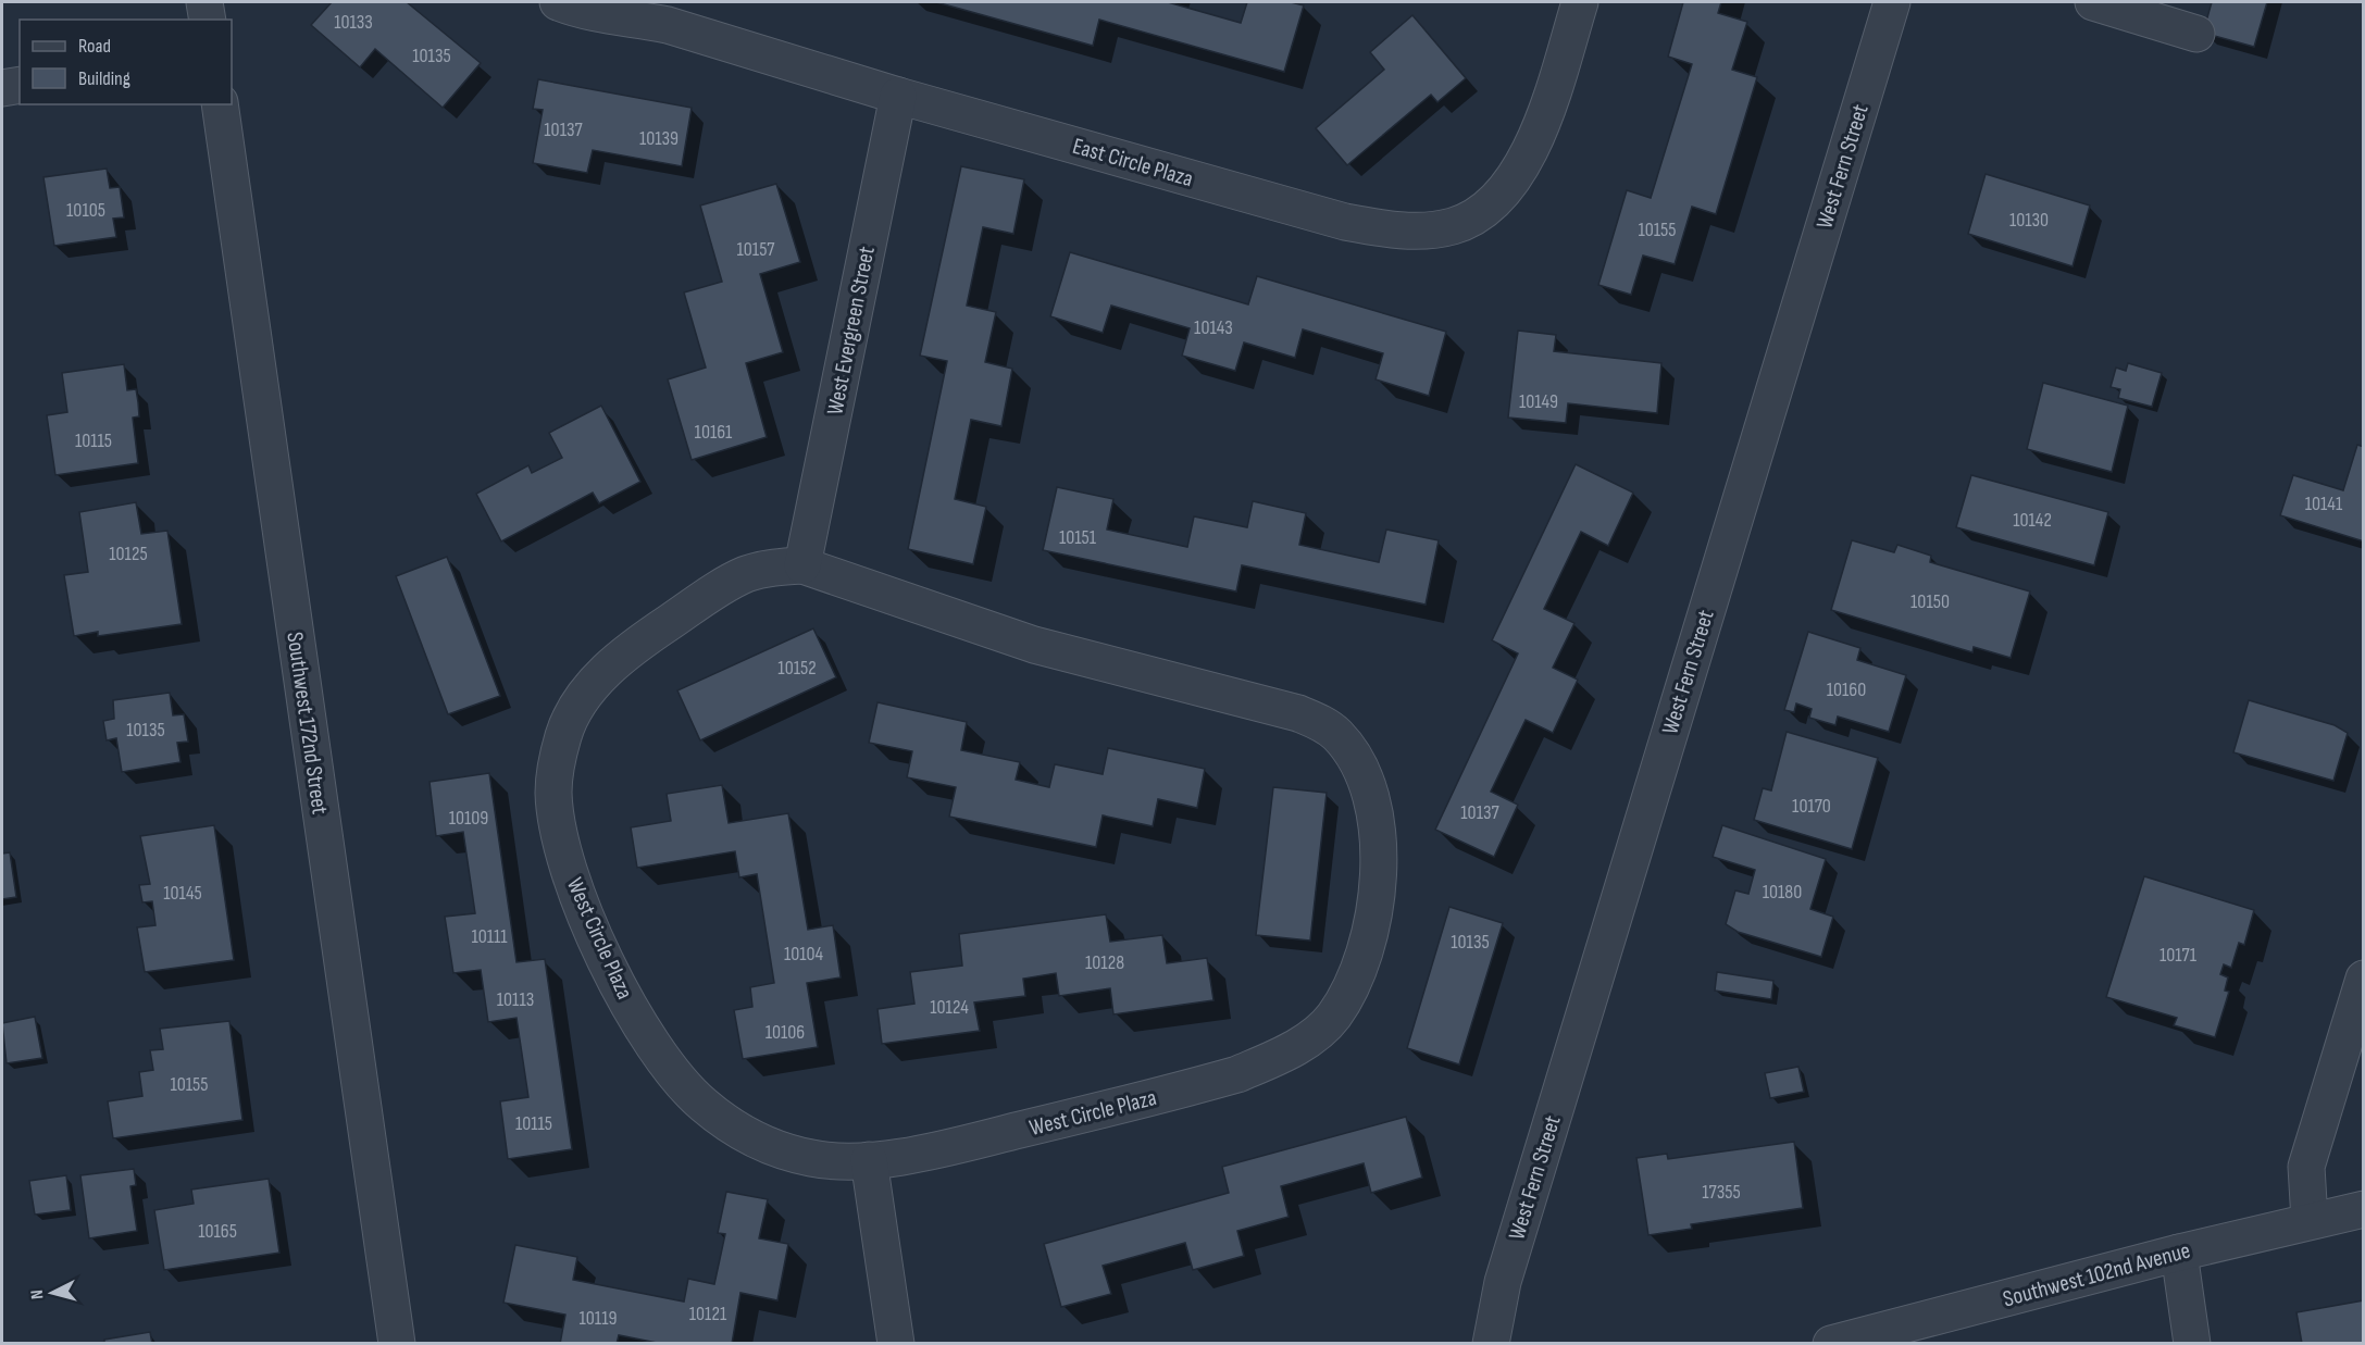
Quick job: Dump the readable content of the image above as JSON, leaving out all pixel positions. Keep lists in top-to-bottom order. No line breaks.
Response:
{"streets":{"street":["East Circle Plaza","West Fern Street","West Evergreen Street","Southwest 172nd Street","West Circle Plaza","Southwest 102nd Avenue"]},"crossings":[["East Circle Plaza","West Evergreen Street"],["West Evergreen Street","West Circle Plaza"]],"house_numbers":["10133","10135","10137","10139","10105","10130","10155","10157","10143","10149","10161","10115","10141","10142","10151","10125","10150","10152","10160","10135","10170","10137","10109","10180","10145","10111","10135","10104","10171","10128","10113","10124","10106","10155","10115","17355","10165","10121","10119"],"legend":["Road","Building"],"north":"left"}
